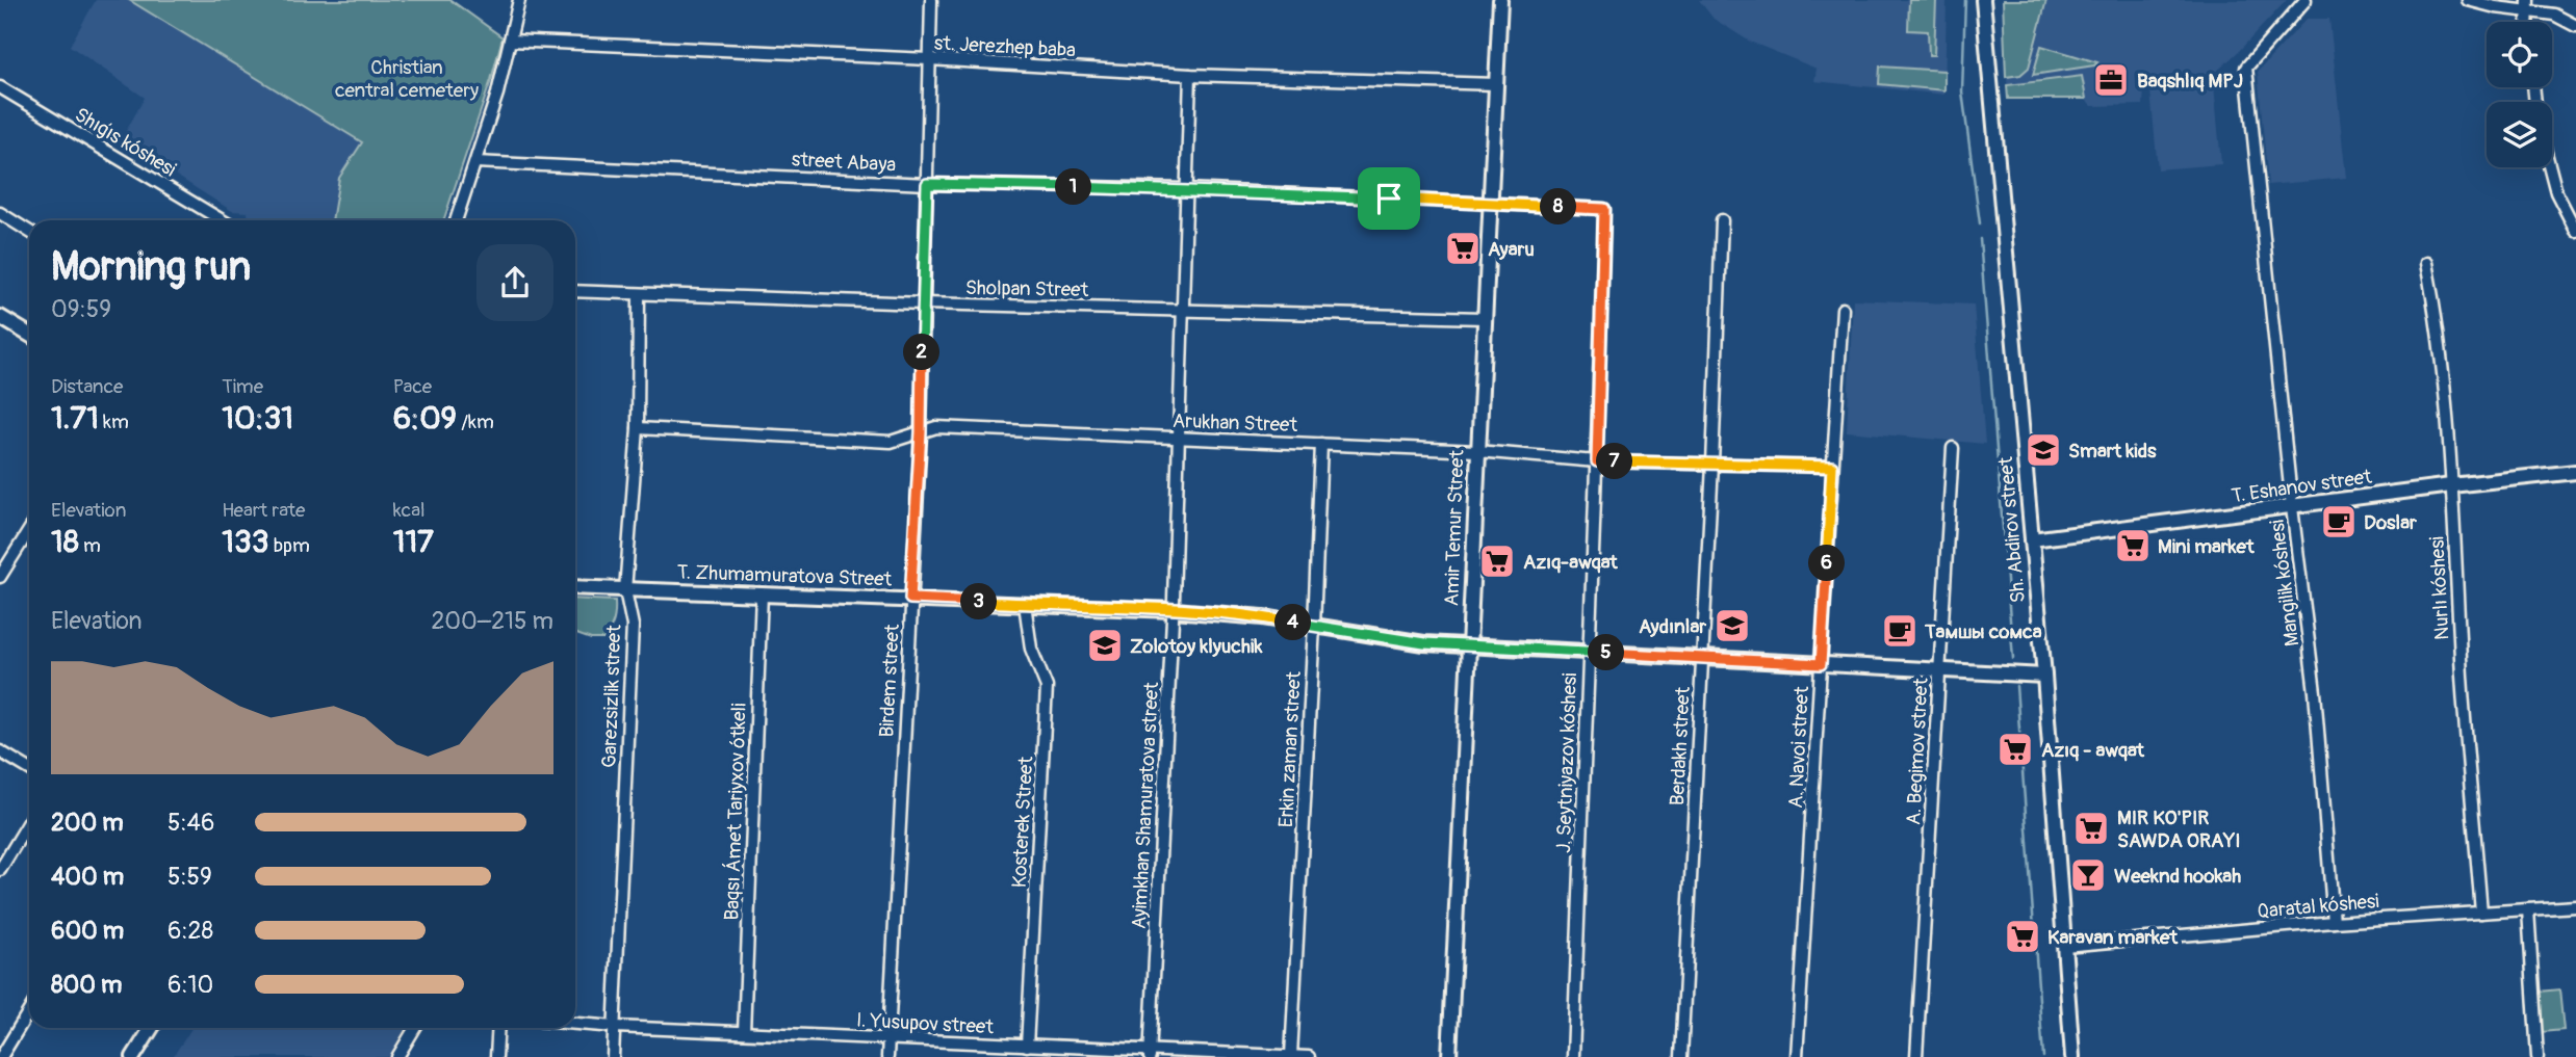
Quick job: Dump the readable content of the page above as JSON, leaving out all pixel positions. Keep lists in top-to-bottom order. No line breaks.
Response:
{"streets":{"main road":["T. Eshanov street","Amir Temur Street","Sh. Abdirov street","T. Zhumamuratova Street"],"street":["st. Jerezhep baba","Shıǵıs kóshesi","street Abaya","Sholpan Street","Arukhan Street","Mangilik kóshesi","Nurlı kóshesi","Birdem street","Garezsizlik street","Berdakh street","A. Navoi street","Erkin zaman street","A. Begimov street","J. Seytniyazov kóshesi","Ayimkhan Shamuratova street","Baqsı Ámet Tariyxov ótkeli","Kosterek Street","Qaratal kóshesi","I. Yusupov street"]},"crossings":[["st. Jerezhep baba","Amir Temur Street"],["st. Jerezhep baba","Birdem street"],["st. Jerezhep baba","Ayimkhan Shamuratova street"],["street Abaya","Amir Temur Street"],["street Abaya","Birdem street"],["street Abaya","J. Seytniyazov kóshesi"],["street Abaya","Ayimkhan Shamuratova street"],["Sholpan Street","Amir Temur Street"],["Sholpan Street","Birdem street"],["Sholpan Street","Garezsizlik street"],["Sholpan Street","Ayimkhan Shamuratova street"],["Arukhan Street","Amir Temur Street"],["Arukhan Street","Birdem street"],["Arukhan Street","Garezsizlik street"],["Arukhan Street","Berdakh street"],["Arukhan Street","A. Navoi street"],["Arukhan Street","Erkin zaman street"],["Arukhan Street","J. Seytniyazov kóshesi"],["Arukhan Street","Ayimkhan Shamuratova street"],["T. Eshanov street","Sh. Abdirov street"],["T. Eshanov street","Mangilik kóshesi"],["T. Eshanov street","Nurlı kóshesi"],["Amir Temur Street","T. Zhumamuratova Street"],["Sh. Abdirov street","T. Zhumamuratova Street"],["Sh. Abdirov street","Qaratal kóshesi"],["T. Zhumamuratova Street","Birdem street"],["T. Zhumamuratova Street","Garezsizlik street"],["T. Zhumamuratova Street","Berdakh street"],["T. Zhumamuratova Street","A. Navoi street"],["T. Zhumamuratova Street","Erkin zaman street"],["T. Zhumamuratova Street","A. Begimov street"],["T. Zhumamuratova Street","J. Seytniyazov kóshesi"],["T. Zhumamuratova Street","Ayimkhan Shamuratova street"],["T. Zhumamuratova Street","Baqsı Ámet Tariyxov ótkeli"],["T. Zhumamuratova Street","Kosterek Street"],["Mangilik kóshesi","Qaratal kóshesi"],["Nurlı kóshesi","Qaratal kóshesi"],["Birdem street","I. Yusupov street"],["Garezsizlik street","I. Yusupov street"],["Erkin zaman street","I. Yusupov street"],["Ayimkhan Shamuratova street","I. Yusupov street"],["Baqsı Ámet Tariyxov ótkeli","I. Yusupov street"],["Kosterek Street","I. Yusupov street"]],"parks":["Christian central cemetery"],"places":{"office":["Baqshlıq MPJ"],"supermarket":["Ayaru","Mini market","Azıq-awqat","Azıq - awqat","MIR KO'PIR SAWDA ORAYI","Karavan market"],"school or university":["Smart kids","Aydınlar","Zolotoy klyuchik"],"cafe":["Doslar","Тамшы сомса"],"bar":["Weeknd hookah"]},"page":{"pins":["1","8","2","7","6","3","4","5"],"heading":["Morning run","09:59"],"stats":[["Distance","1.71 km"],["Time","10:31"],["Pace","6:09 /km"],["Elevation","18 m"],["Heart rate","133 bpm"],["kcal","117"]],"chart":["Elevation","200–215 m"],"list":[{"name":"200 m","note":"5:46"},{"name":"400 m","note":"5:59"},{"name":"600 m","note":"6:28"},{"name":"800 m","note":"6:10"}]}}
